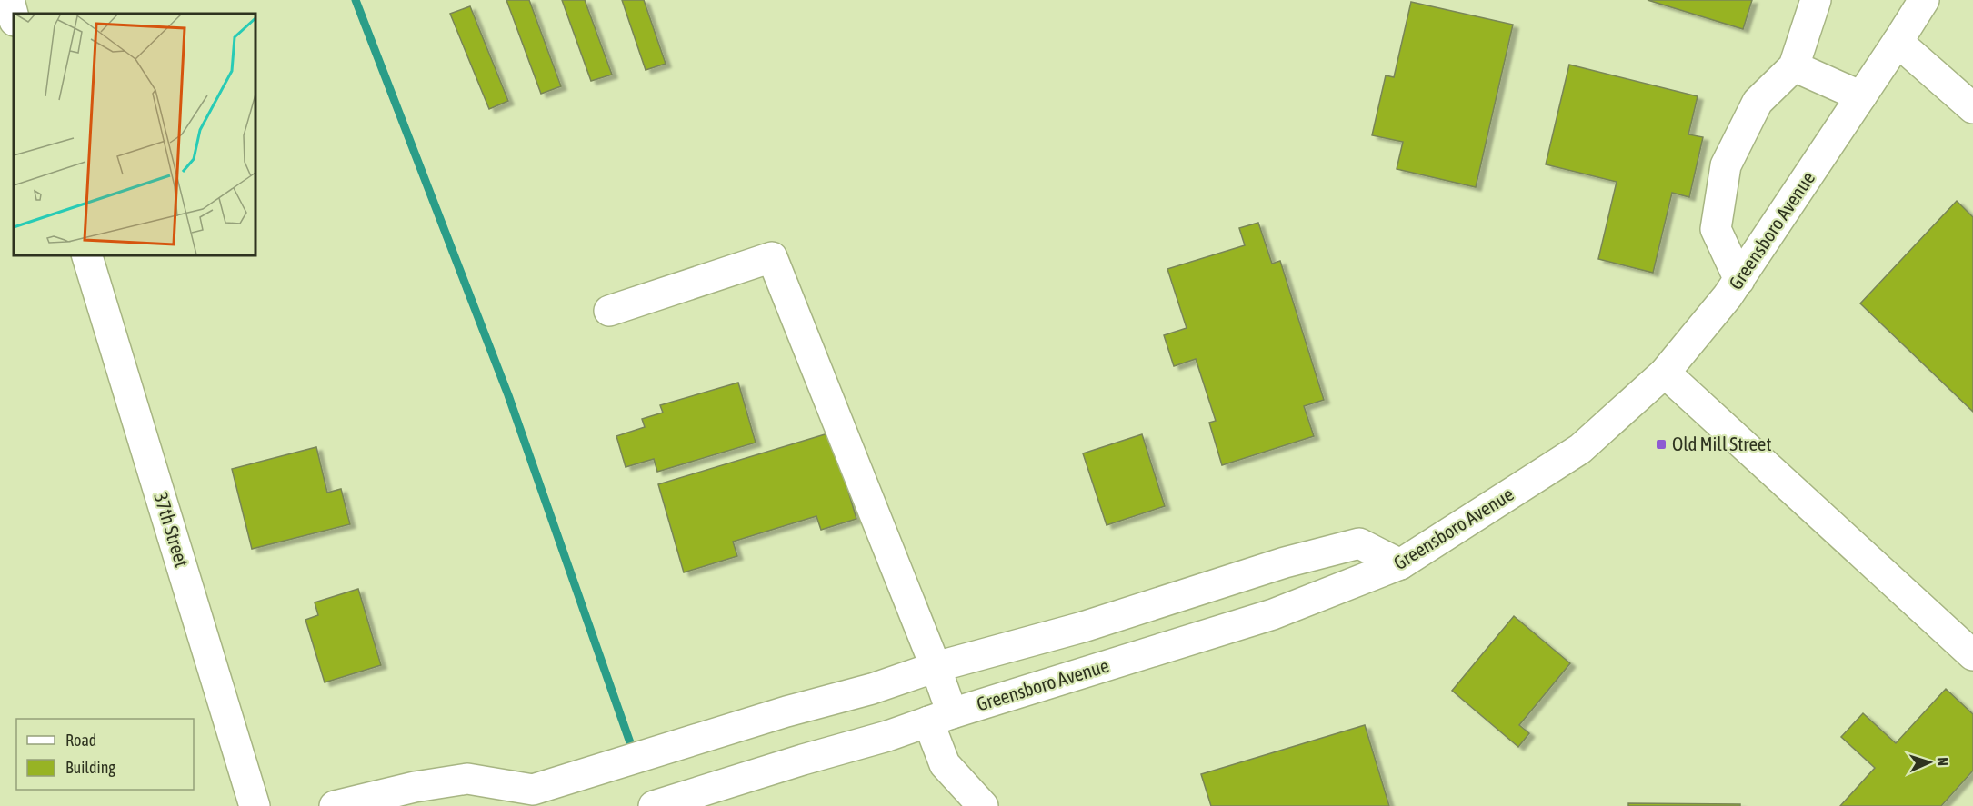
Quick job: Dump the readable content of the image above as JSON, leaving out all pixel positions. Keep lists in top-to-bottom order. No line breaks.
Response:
{"streets":{"street":["Greensboro Avenue","37th Street"]},"places":{"transit":["Old Mill Street"]},"legend":["Road","Building"],"north":"right"}
